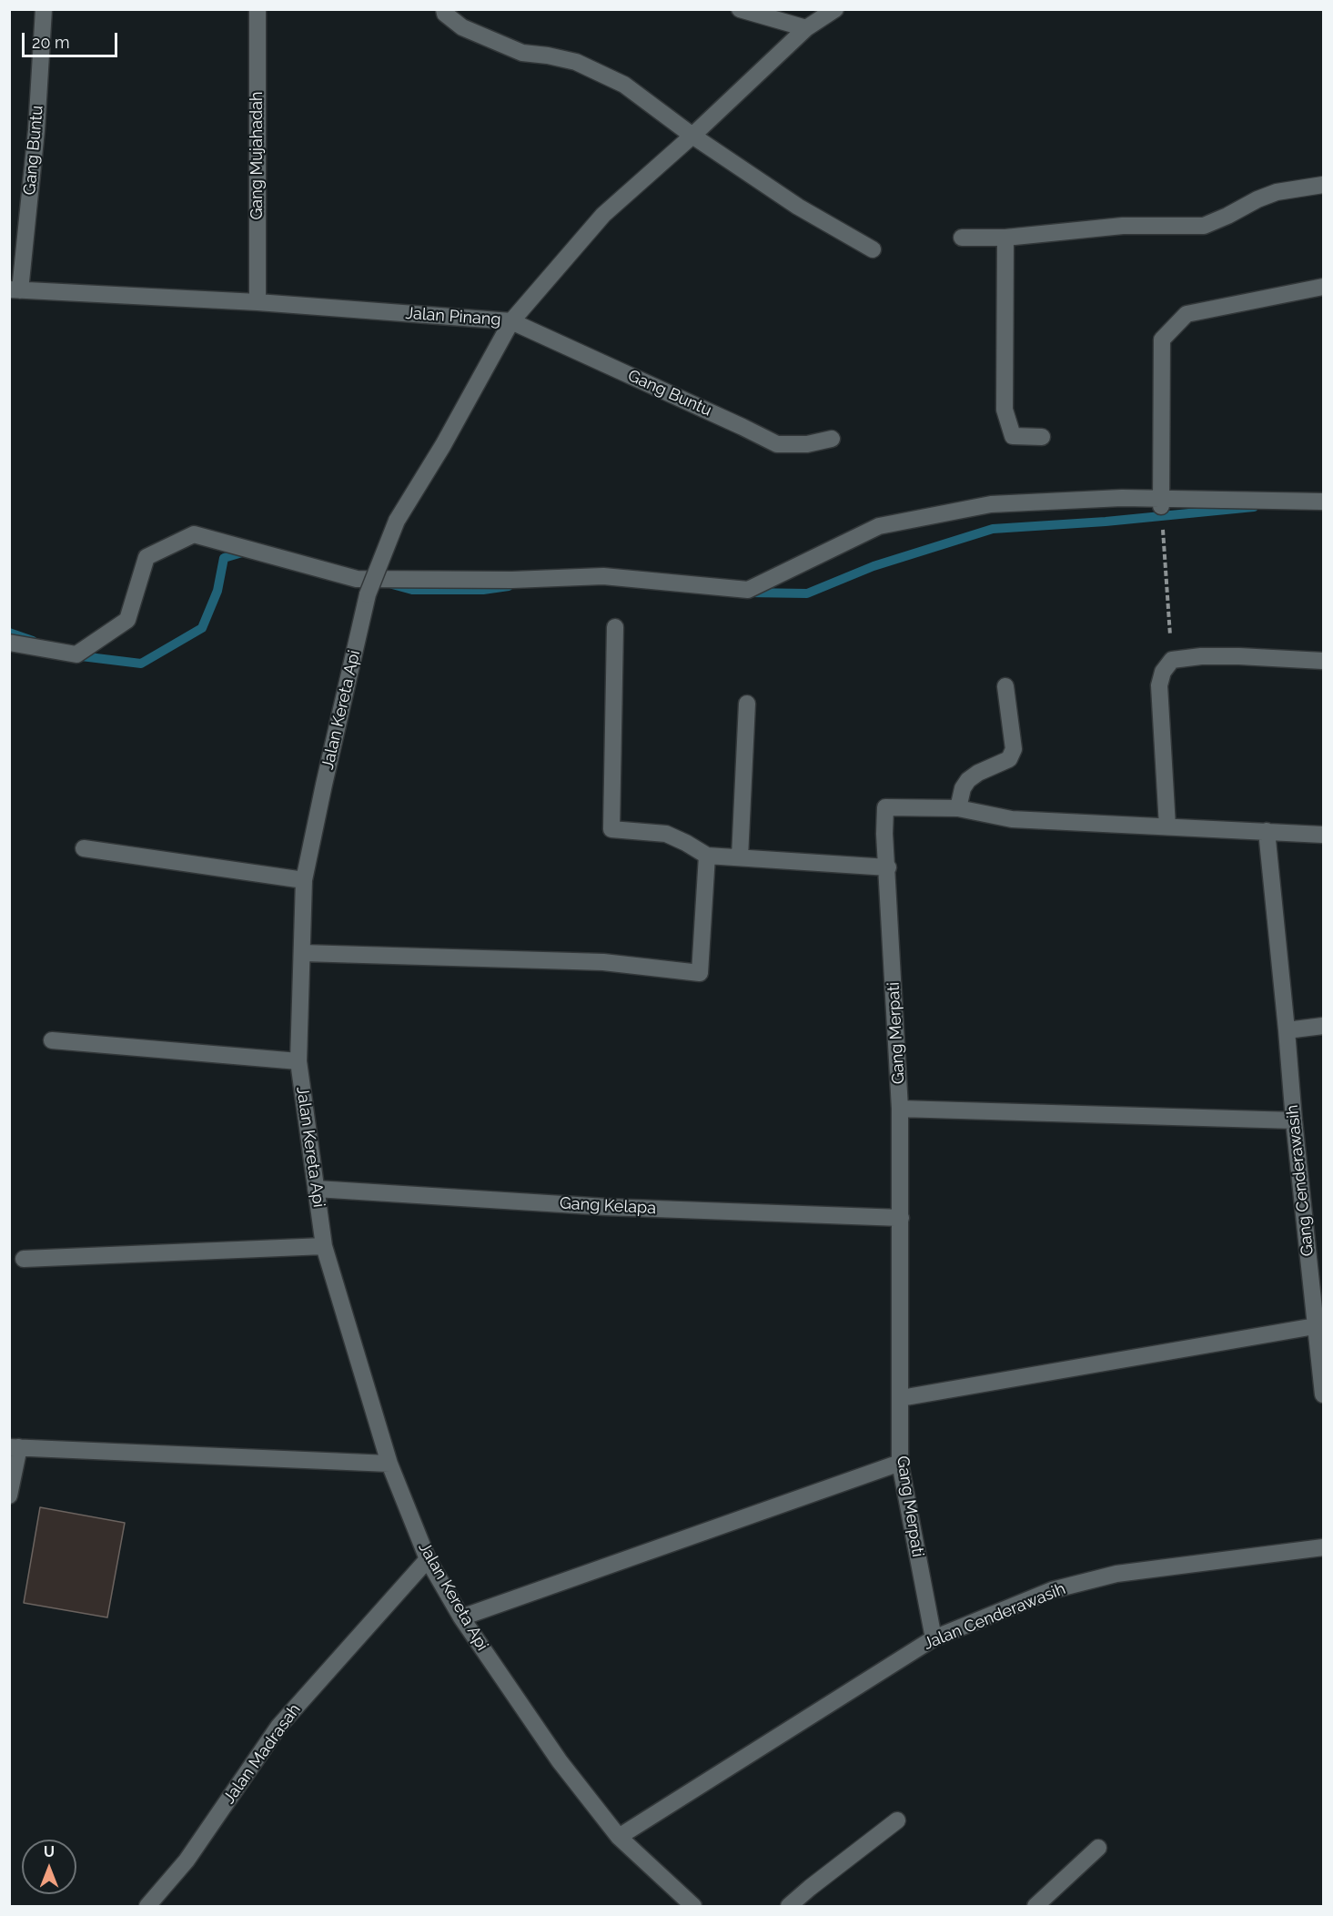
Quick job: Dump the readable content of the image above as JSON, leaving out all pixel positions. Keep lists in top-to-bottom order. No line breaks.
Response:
{"streets":{"street":["Gang Buntu","Gang Mujahadah","Jalan Pinang","Jalan Kereta Api","Gang Merpati","Gang Cenderawasih","Gang Kelapa","Jalan Cenderawasih","Jalan Madrasah"]},"crossings":[["Gang Buntu","Jalan Pinang"],["Gang Buntu","Jalan Kereta Api"],["Gang Mujahadah","Jalan Pinang"],["Jalan Pinang","Jalan Kereta Api"],["Jalan Kereta Api","Gang Kelapa"],["Jalan Kereta Api","Jalan Cenderawasih"],["Jalan Kereta Api","Jalan Madrasah"],["Gang Merpati","Gang Cenderawasih"],["Gang Merpati","Gang Kelapa"],["Gang Merpati","Jalan Cenderawasih"]],"scale_bar":"20 m","north":"top"}
